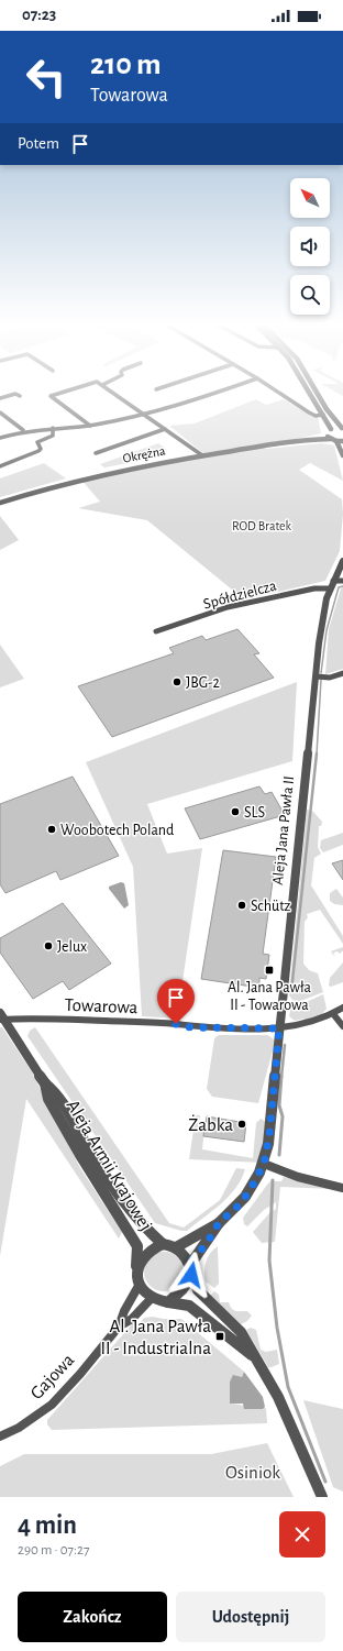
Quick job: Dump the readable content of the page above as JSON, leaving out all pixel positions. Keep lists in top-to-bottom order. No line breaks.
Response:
{"streets":{"street":["Okrężna","Spółdzielcza","Aleja Jana Pawła II","Towarowa","Aleja Armii Krajowej","Gajowa"]},"crossings":[["Spółdzielcza","Aleja Jana Pawła II"],["Aleja Jana Pawła II","Towarowa"],["Aleja Jana Pawła II","Aleja Armii Krajowej"],["Aleja Jana Pawła II","Gajowa"],["Towarowa","Aleja Armii Krajowej"],["Aleja Armii Krajowej","Gajowa"]],"parks":["ROD Bratek","Osiniok"],"places":{"other":["JBG-2","SLS","Woobotech Poland","Schütz","Jelux","Żabka"],"transit":["Al. Jana Pawła II - Towarowa","Al. Jana Pawła II - Industrialna"]},"north":"top left","page":{"status":"07:23","turn":["210 m","Towarowa"],"then":"Potem","heading":["4 min","290 m · 07:27"],"buttons":["Zakończ","Udostępnij"]}}
